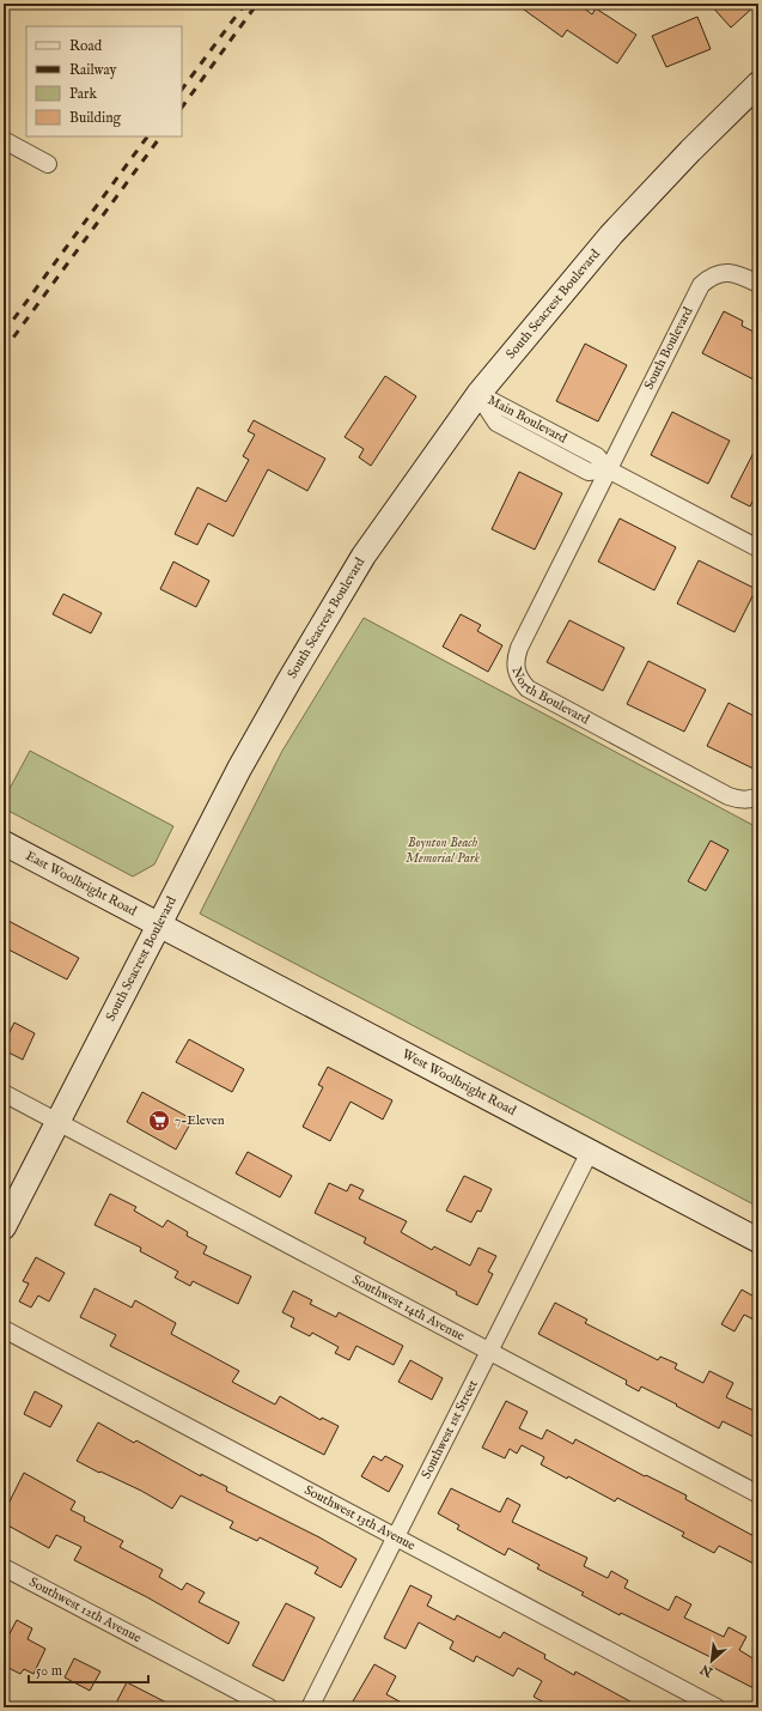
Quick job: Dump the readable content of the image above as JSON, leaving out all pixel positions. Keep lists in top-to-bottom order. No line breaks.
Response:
{"streets":{"street":["South Seacrest Boulevard","South Boulevard","Main Boulevard","North Boulevard","East Woolbright Road","West Woolbright Road","Southwest 14th Avenue","Southwest 1st Street","Southwest 13th Avenue","Southwest 12th Avenue"]},"crossings":[["South Seacrest Boulevard","Main Boulevard"],["South Seacrest Boulevard","East Woolbright Road"],["South Seacrest Boulevard","West Woolbright Road"],["South Seacrest Boulevard","Southwest 14th Avenue"],["South Boulevard","Main Boulevard"],["South Boulevard","North Boulevard"],["Main Boulevard","North Boulevard"],["East Woolbright Road","West Woolbright Road"],["West Woolbright Road","Southwest 1st Street"],["Southwest 14th Avenue","Southwest 1st Street"],["Southwest 1st Street","Southwest 13th Avenue"]],"parks":["Boynton Beach Memorial Park"],"places":{"supermarket":["7-Eleven"]},"legend":["Road","Railway","Park","Building"],"scale_bar":"50 m","north":"bottom left"}
